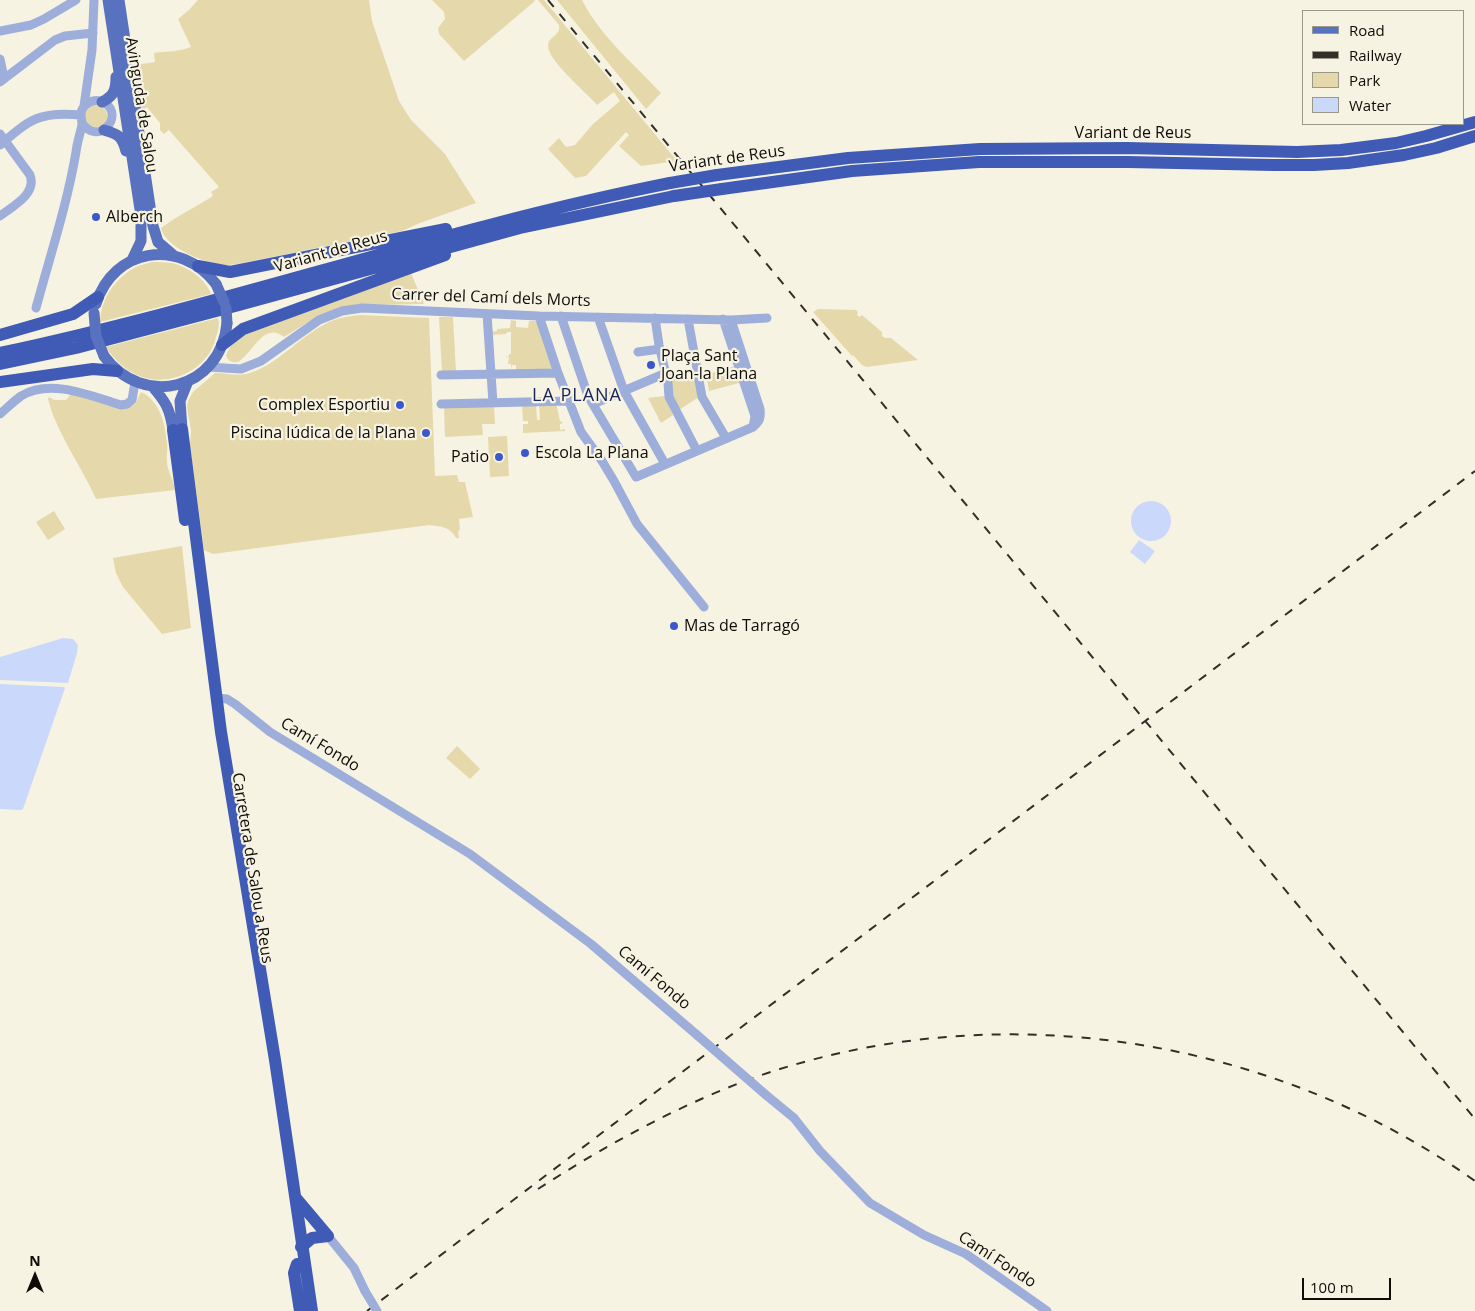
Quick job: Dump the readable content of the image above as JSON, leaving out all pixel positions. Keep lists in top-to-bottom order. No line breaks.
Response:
{"streets":{"highway":["Variant de Reus","Carretera de Salou a Reus"],"main road":["Avinguda de Salou"],"street":["Carrer del Camí dels Morts","Camí Fondo"]},"districts":["LA PLANA"],"places":["Alberch","Plaça Sant Joan-la Plana","Complex Esportiu","Piscina lúdica de la Plana","Escola La Plana","Patio","Mas de Tarragó"],"legend":["Road","Railway","Park","Water"],"scale_bar":"100 m","north":"top"}
